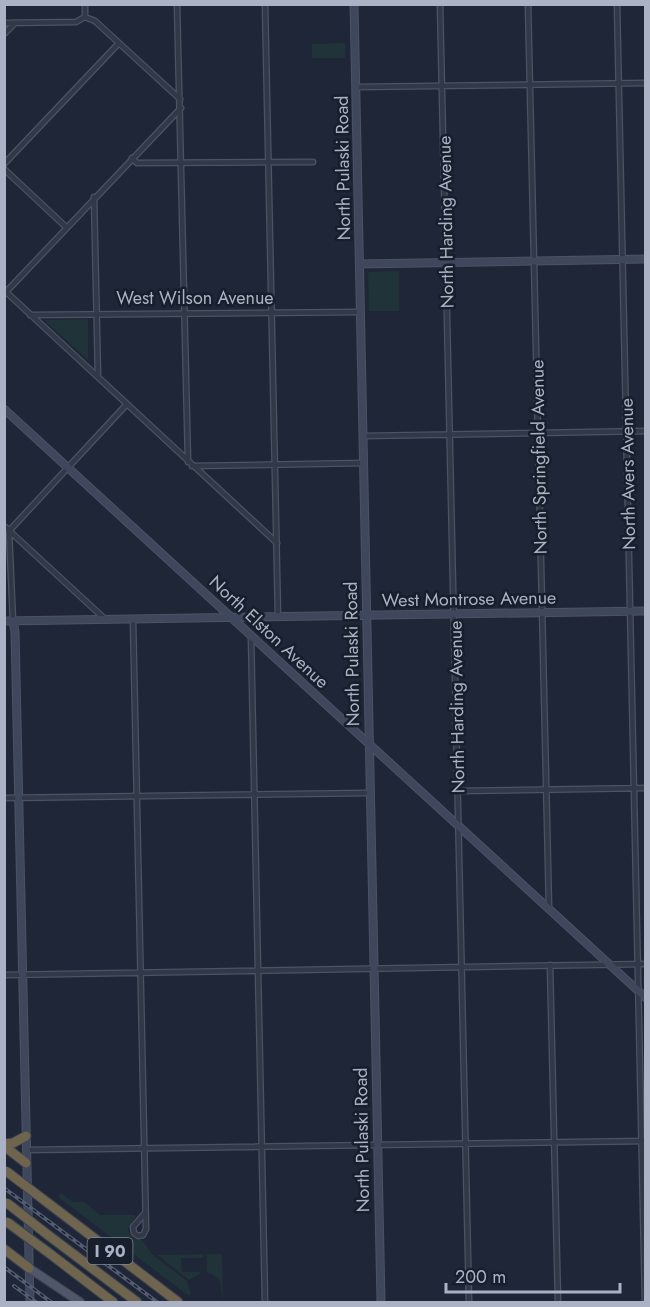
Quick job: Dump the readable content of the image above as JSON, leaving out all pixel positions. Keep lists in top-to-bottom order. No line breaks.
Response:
{"streets":{"highway":["I 90"],"main road":["North Pulaski Road","West Montrose Avenue","North Elston Avenue"],"street":["North Harding Avenue","West Wilson Avenue","North Springfield Avenue","North Avers Avenue"]},"crossings":[["North Pulaski Road","West Wilson Avenue"],["North Pulaski Road","West Montrose Avenue"],["North Pulaski Road","North Elston Avenue"],["North Harding Avenue","West Montrose Avenue"],["North Harding Avenue","North Elston Avenue"],["North Springfield Avenue","West Montrose Avenue"],["North Springfield Avenue","North Elston Avenue"],["North Avers Avenue","West Montrose Avenue"],["North Avers Avenue","North Elston Avenue"],["West Montrose Avenue","North Elston Avenue"]],"scale_bar":"200 m"}
